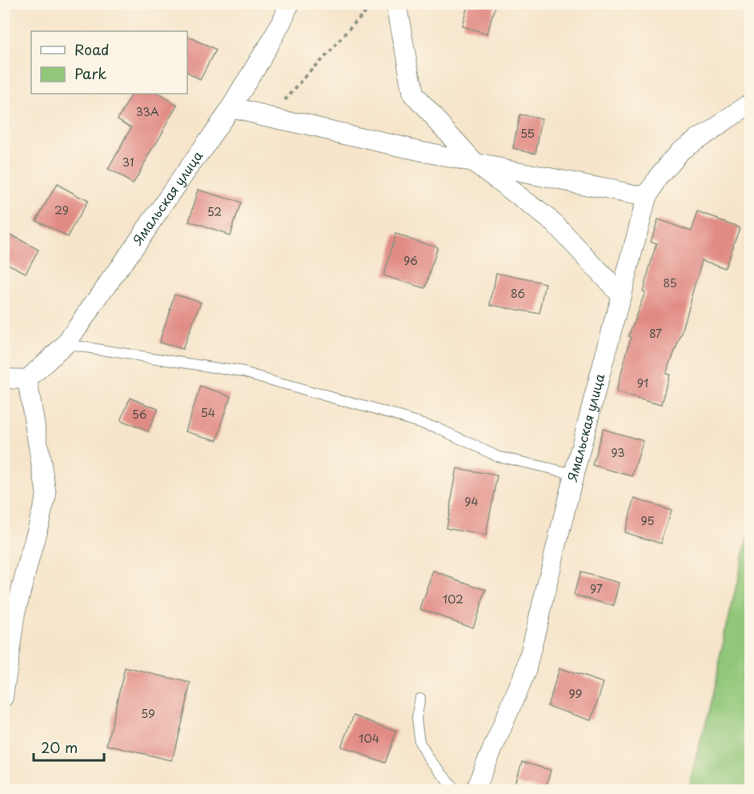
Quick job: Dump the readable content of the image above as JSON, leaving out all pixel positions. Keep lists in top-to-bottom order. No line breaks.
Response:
{"streets":{"street":["Ямальская улица"]},"house_numbers":["33А","55","31","29","52","96","85","86","87","91","54","56","93","94","95","97","102","99","59","104"],"legend":["Road","Park"],"scale_bar":"20 m"}
